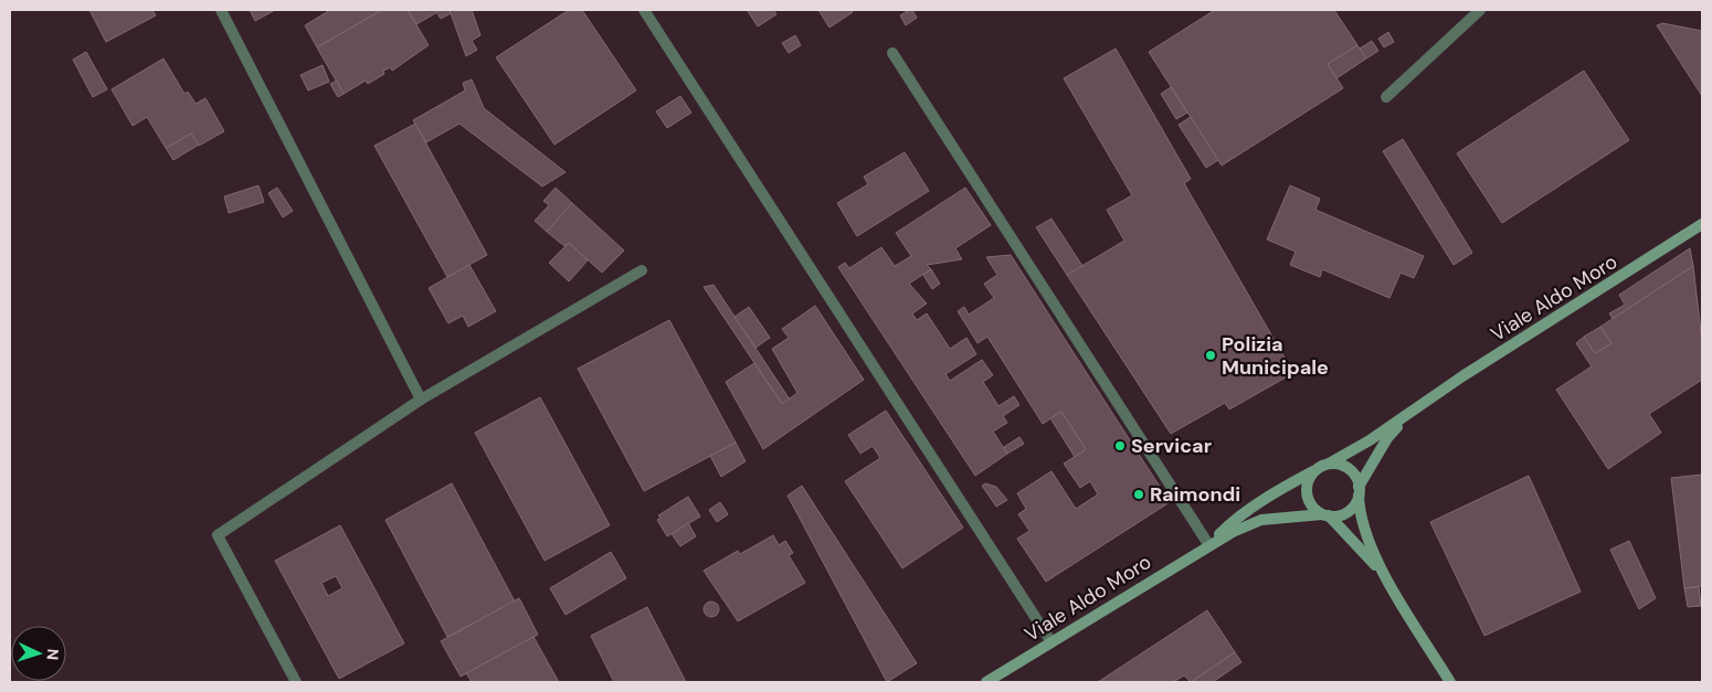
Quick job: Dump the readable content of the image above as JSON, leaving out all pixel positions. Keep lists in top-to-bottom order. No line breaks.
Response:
{"streets":{"main road":["Viale Aldo Moro"]},"places":["Polizia Municipale","Servicar","Raimondi"],"north":"right"}
